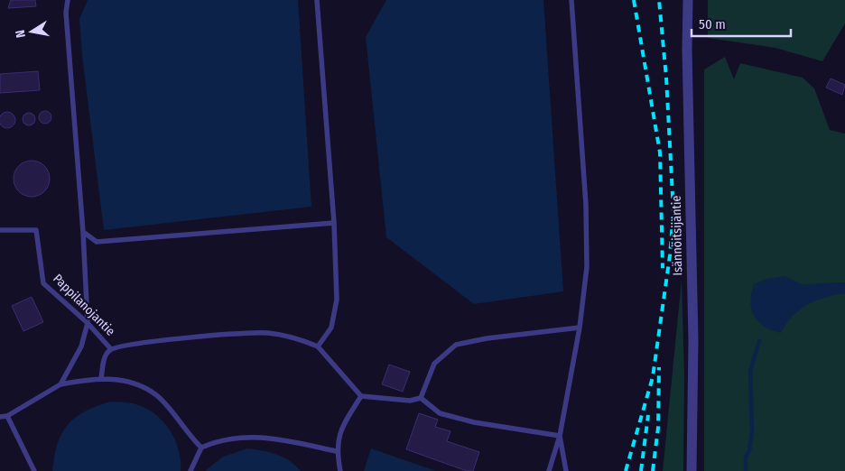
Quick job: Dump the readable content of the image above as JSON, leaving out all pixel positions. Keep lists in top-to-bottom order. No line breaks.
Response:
{"streets":{"street":["Isännöitsijäntie"],"lane":["Pappilanojantie"]},"scale_bar":"50 m","north":"left"}
